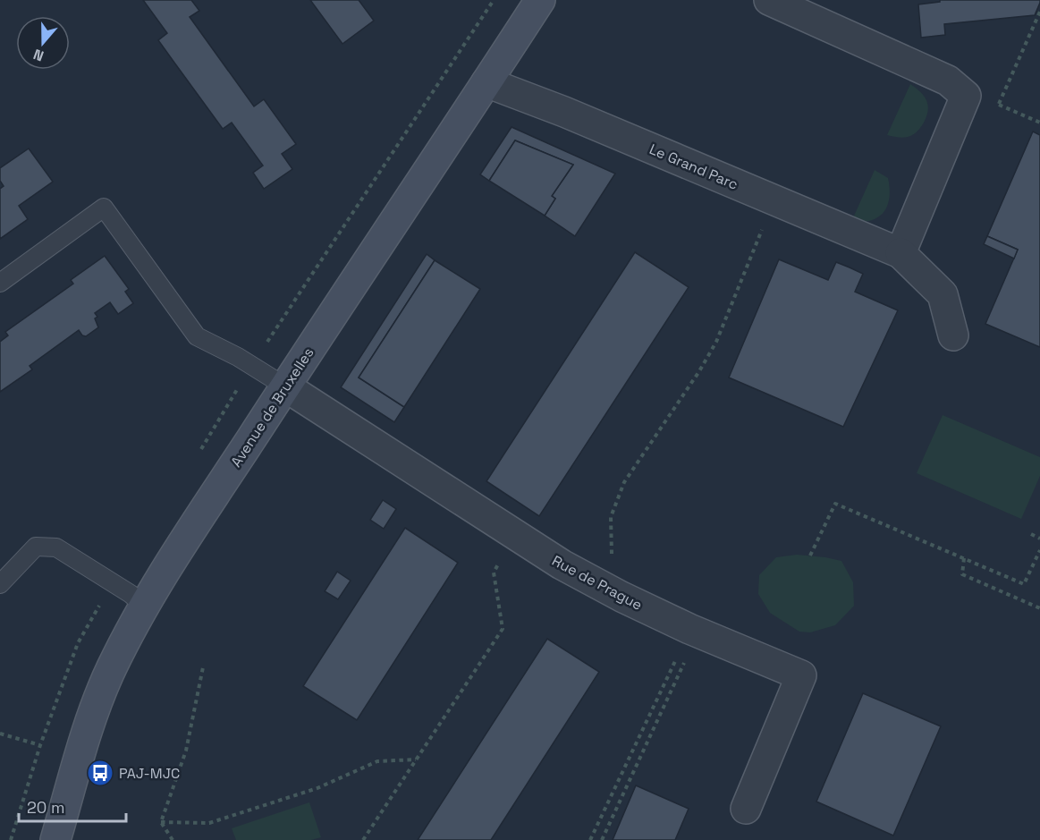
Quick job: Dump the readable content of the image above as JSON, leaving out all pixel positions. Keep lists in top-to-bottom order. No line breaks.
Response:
{"streets":{"street":["Le Grand Parc","Avenue de Bruxelles","Rue de Prague"]},"crossings":[["Le Grand Parc","Avenue de Bruxelles"],["Avenue de Bruxelles","Rue de Prague"]],"places":{"bus stop":["PAJ-MJC"]},"scale_bar":"20 m","north":"bottom"}
